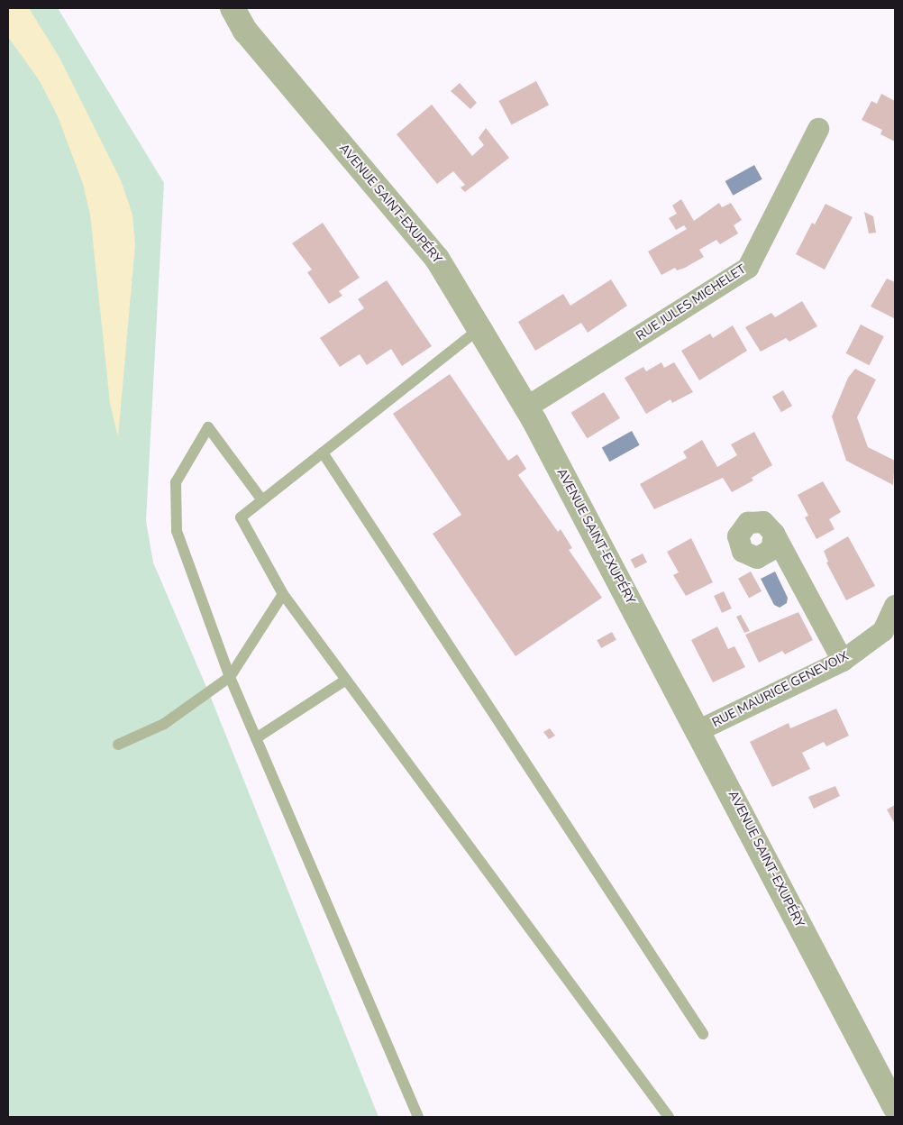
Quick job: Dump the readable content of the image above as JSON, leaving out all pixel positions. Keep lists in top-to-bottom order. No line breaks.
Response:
{"streets":{"street":["AVENUE SAINT-EXUPÉRY","RUE JULES MICHELET","RUE MAURICE GENEVOIX"]},"crossings":[["AVENUE SAINT-EXUPÉRY","RUE JULES MICHELET"],["AVENUE SAINT-EXUPÉRY","RUE MAURICE GENEVOIX"]]}
